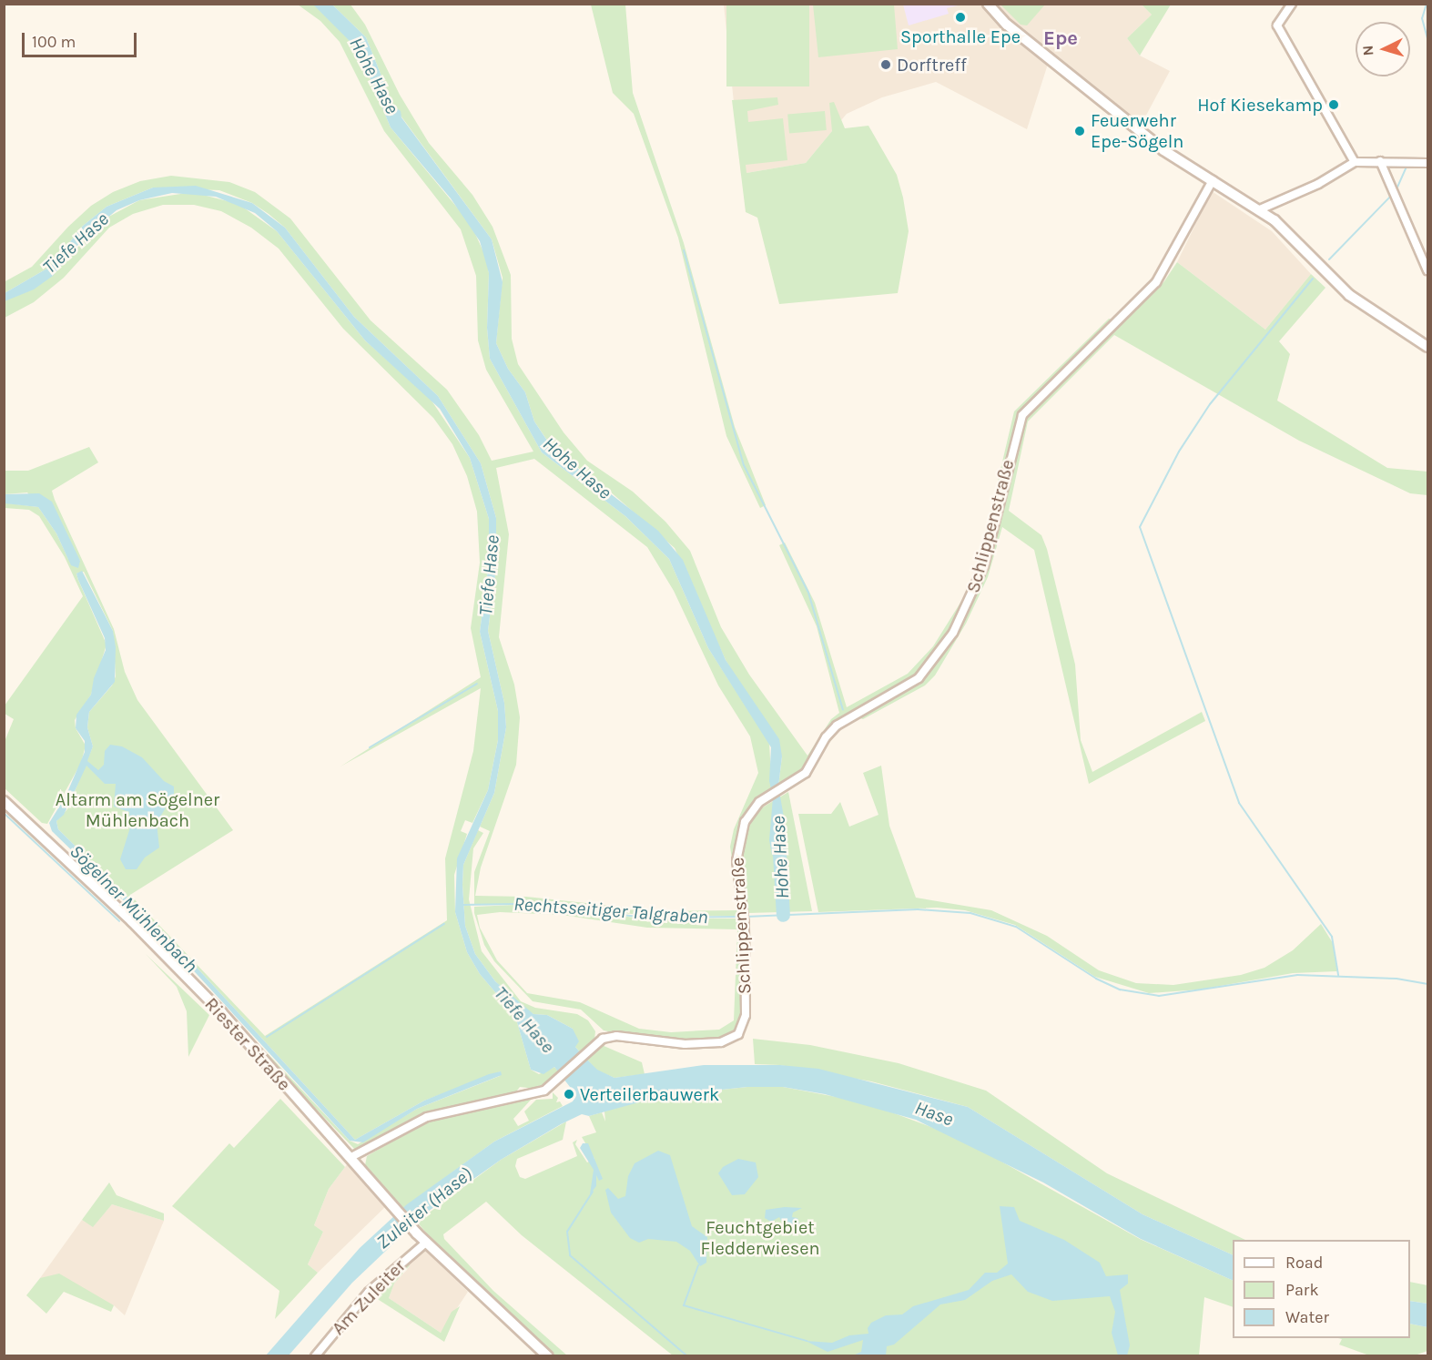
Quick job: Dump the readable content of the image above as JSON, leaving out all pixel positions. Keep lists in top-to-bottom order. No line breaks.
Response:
{"streets":{"street":["Schlippenstraße","Riester Straße","Am Zuleiter"]},"crossings":[["Schlippenstraße","Riester Straße"],["Riester Straße","Am Zuleiter"]],"districts":["Epe"],"water":["Hohe Hase","Tiefe Hase","Sögelner Mühlenbach","Rechtsseitiger Talgraben","Hase","Zuleiter (Hase)"],"parks":["Altarm am Sögelner Mühlenbach","Feuchtgebiet Fledderwiesen"],"places":["Sporthalle Epe","Dorftreff","Hof Kiesekamp","Feuerwehr Epe-Sögeln","Verteilerbauwerk"],"legend":["Road","Park","Water"],"scale_bar":"100 m","north":"left"}
